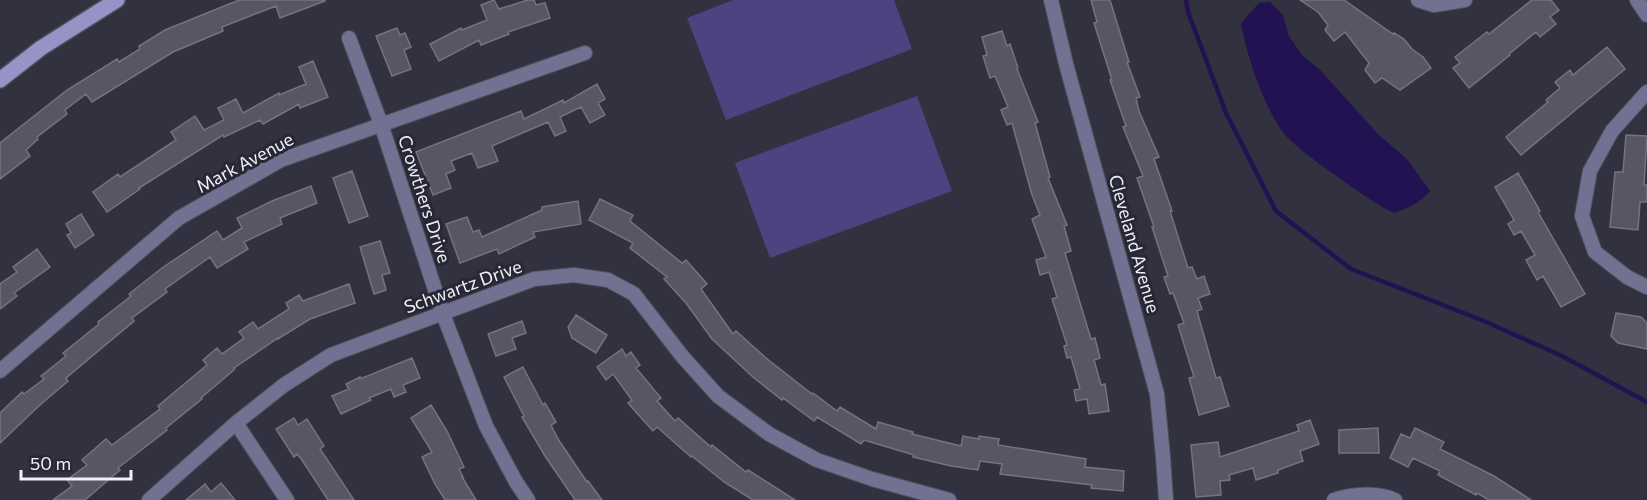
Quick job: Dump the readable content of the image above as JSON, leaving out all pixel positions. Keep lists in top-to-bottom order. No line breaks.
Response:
{"streets":{"street":["Mark Avenue","Crowthers Drive","Cleveland Avenue","Schwartz Drive"]},"crossings":[["Mark Avenue","Crowthers Drive"],["Crowthers Drive","Schwartz Drive"]],"scale_bar":"50 m"}
